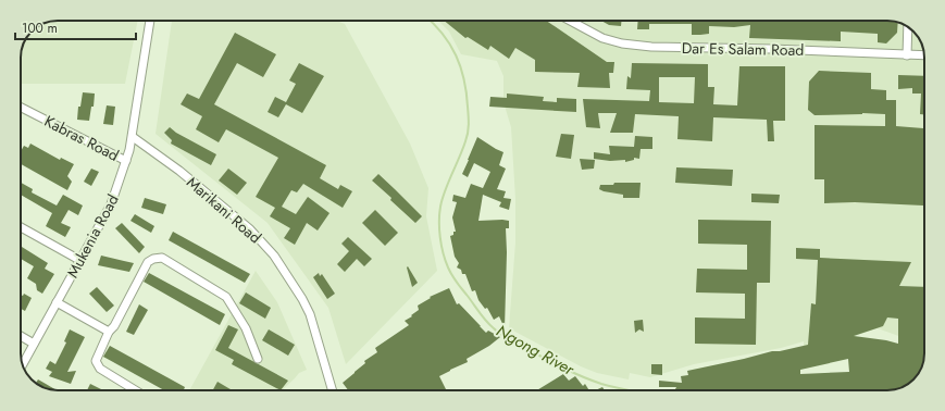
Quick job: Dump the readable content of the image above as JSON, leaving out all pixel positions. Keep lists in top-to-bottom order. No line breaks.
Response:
{"streets":{"street":["Dar Es Salam Road","Kabras Road","Marikani Road","Mukenia Road"]},"crossings":[["Kabras Road","Mukenia Road"],["Marikani Road","Mukenia Road"]],"water":["Ngong River"],"scale_bar":"100 m"}
